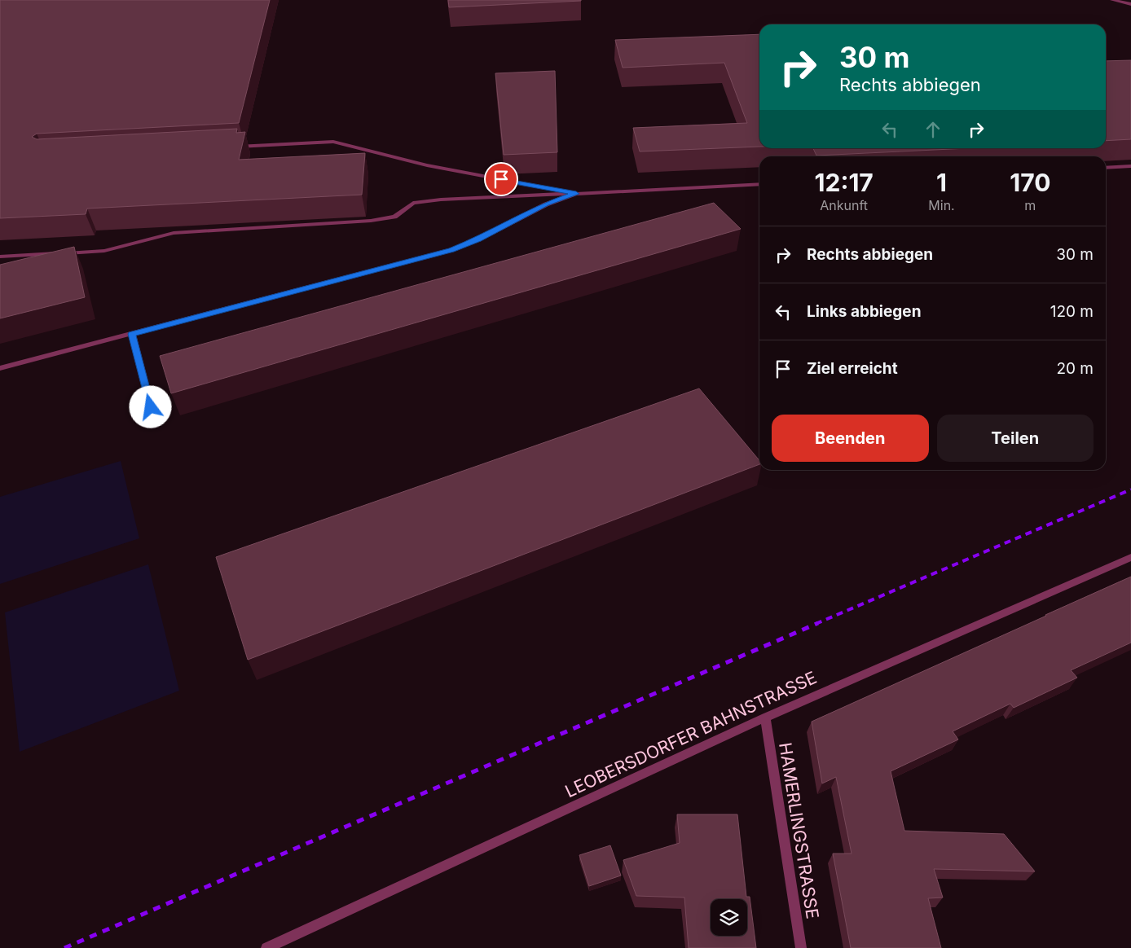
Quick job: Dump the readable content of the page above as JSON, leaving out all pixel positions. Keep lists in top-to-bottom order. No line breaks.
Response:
{"streets":{"street":["LEOBERSDORFER BAHNSTRASSE","HAMERLINGSTRASSE"]},"crossings":[["LEOBERSDORFER BAHNSTRASSE","HAMERLINGSTRASSE"]],"page":{"turn":["30 m","Rechts abbiegen"],"eta":["12:17","Ankunft","1","Min.","170","m"],"list":[{"name":"Rechts abbiegen","value":"30 m"},{"name":"Links abbiegen","value":"120 m"},{"name":"Ziel erreicht","value":"20 m"}],"buttons":["Beenden","Teilen"]}}
